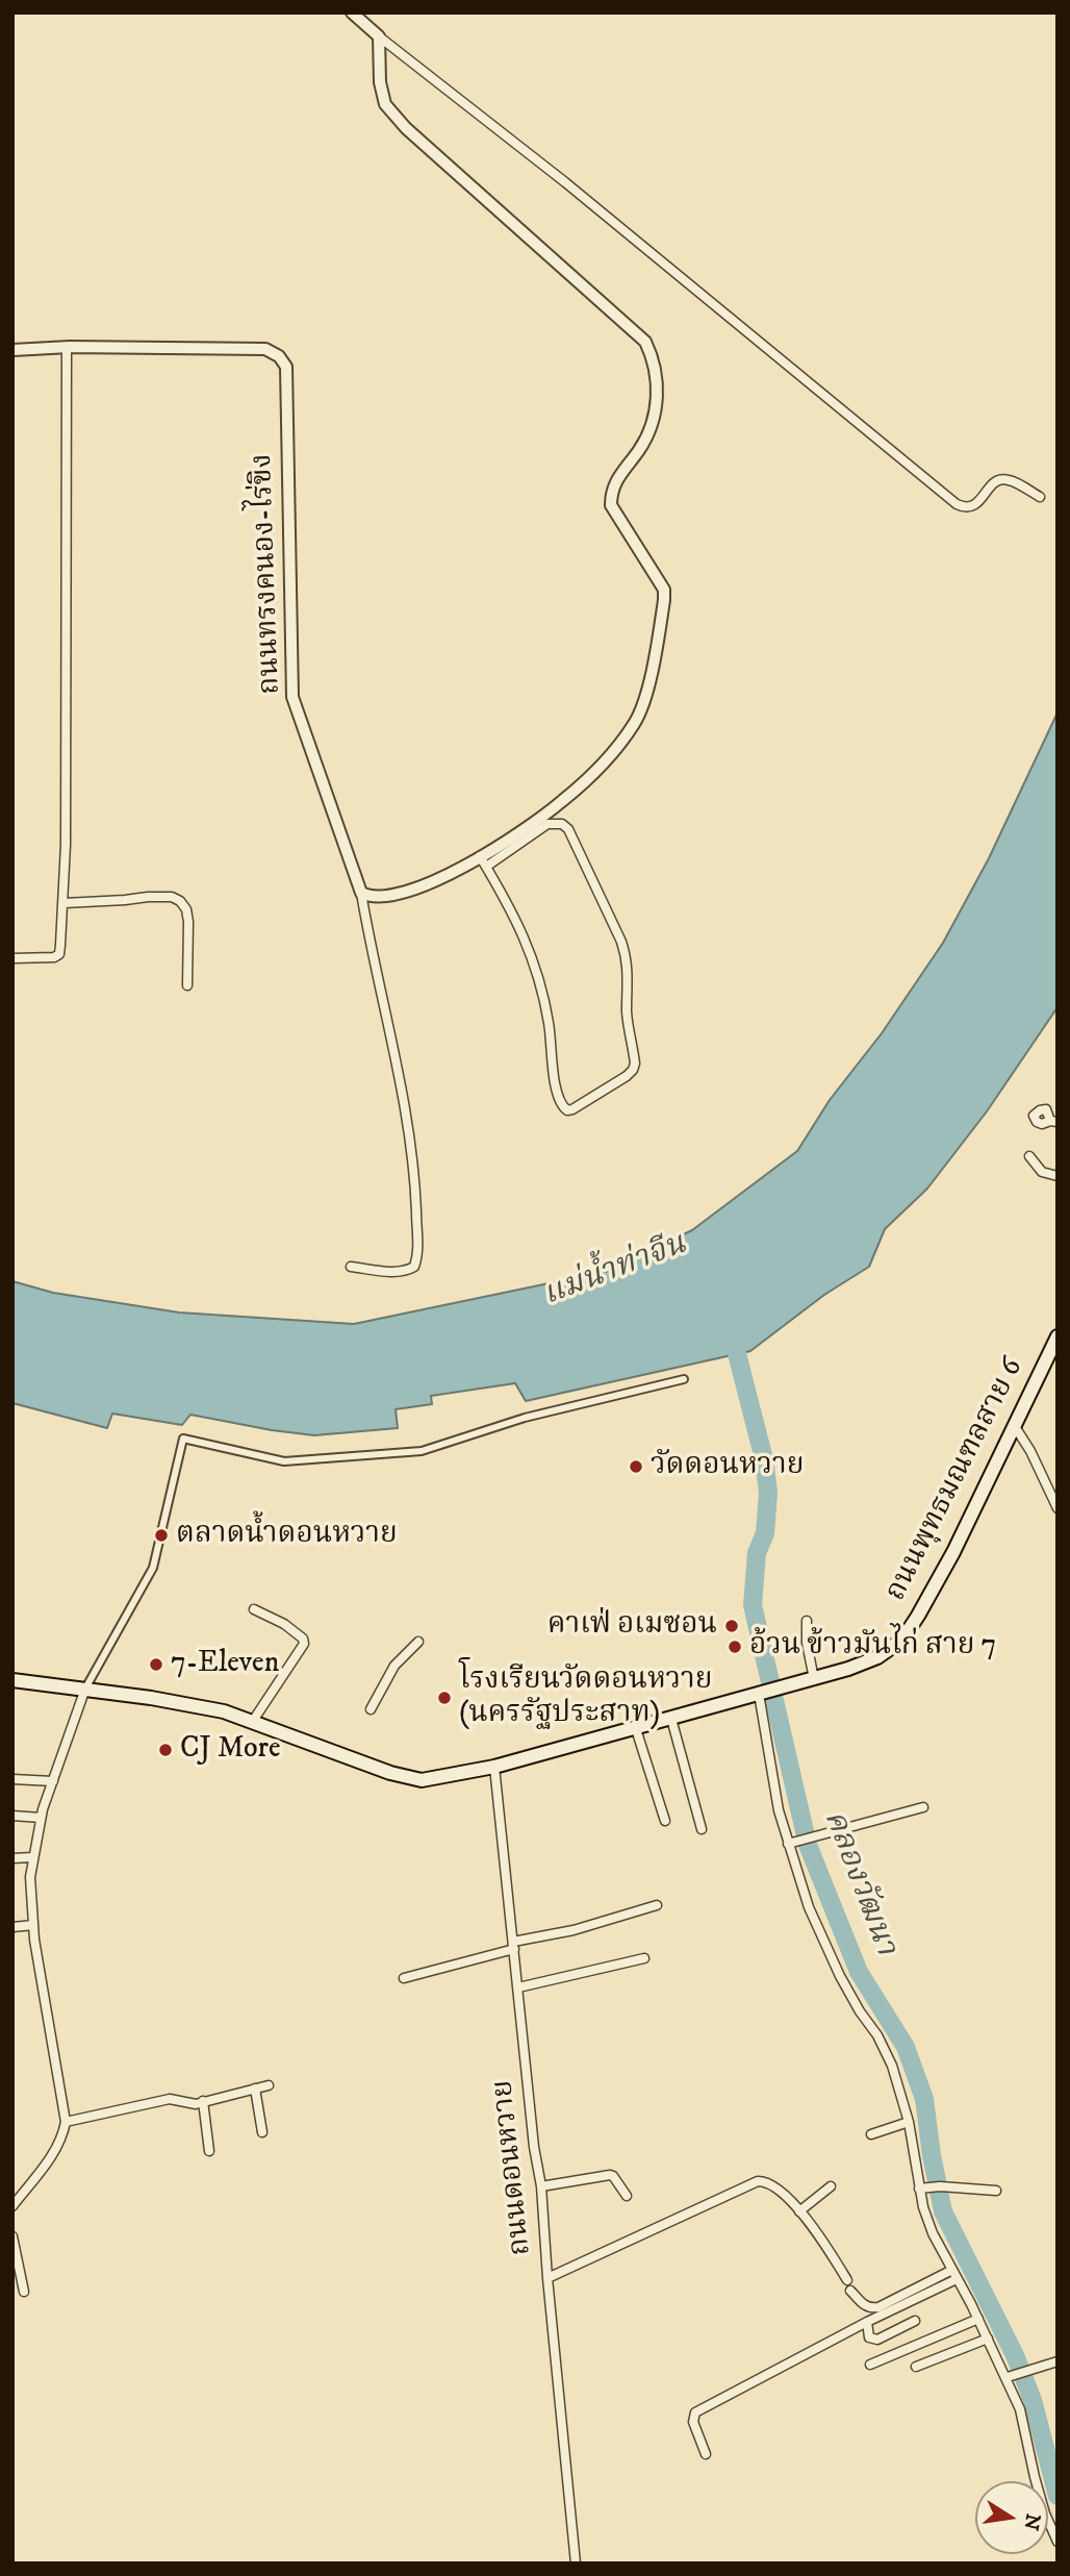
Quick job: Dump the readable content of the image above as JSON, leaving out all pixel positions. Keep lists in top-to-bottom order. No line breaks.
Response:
{"streets":{"main road":["ถนนพุทธมณฑลสาย 6"],"street":["ถนนทรงคนอง-ไร่ขิง","ถนนดอนหวาย"]},"crossings":[["ถนนพุทธมณฑลสาย 6","ถนนดอนหวาย"]],"water":["แม่น้ำท่าจีน","คลองวัฒนา"],"places":["วัดดอนหวาย","ตลาดน้ำดอนหวาย","คาเฟ่ อเมซอน","อ้วน ข้าวมันไก่ สาย 7","7-Eleven","โรงเรียนวัดดอนหวาย (นครรัฐประสาท)","CJ More"],"north":"right"}
